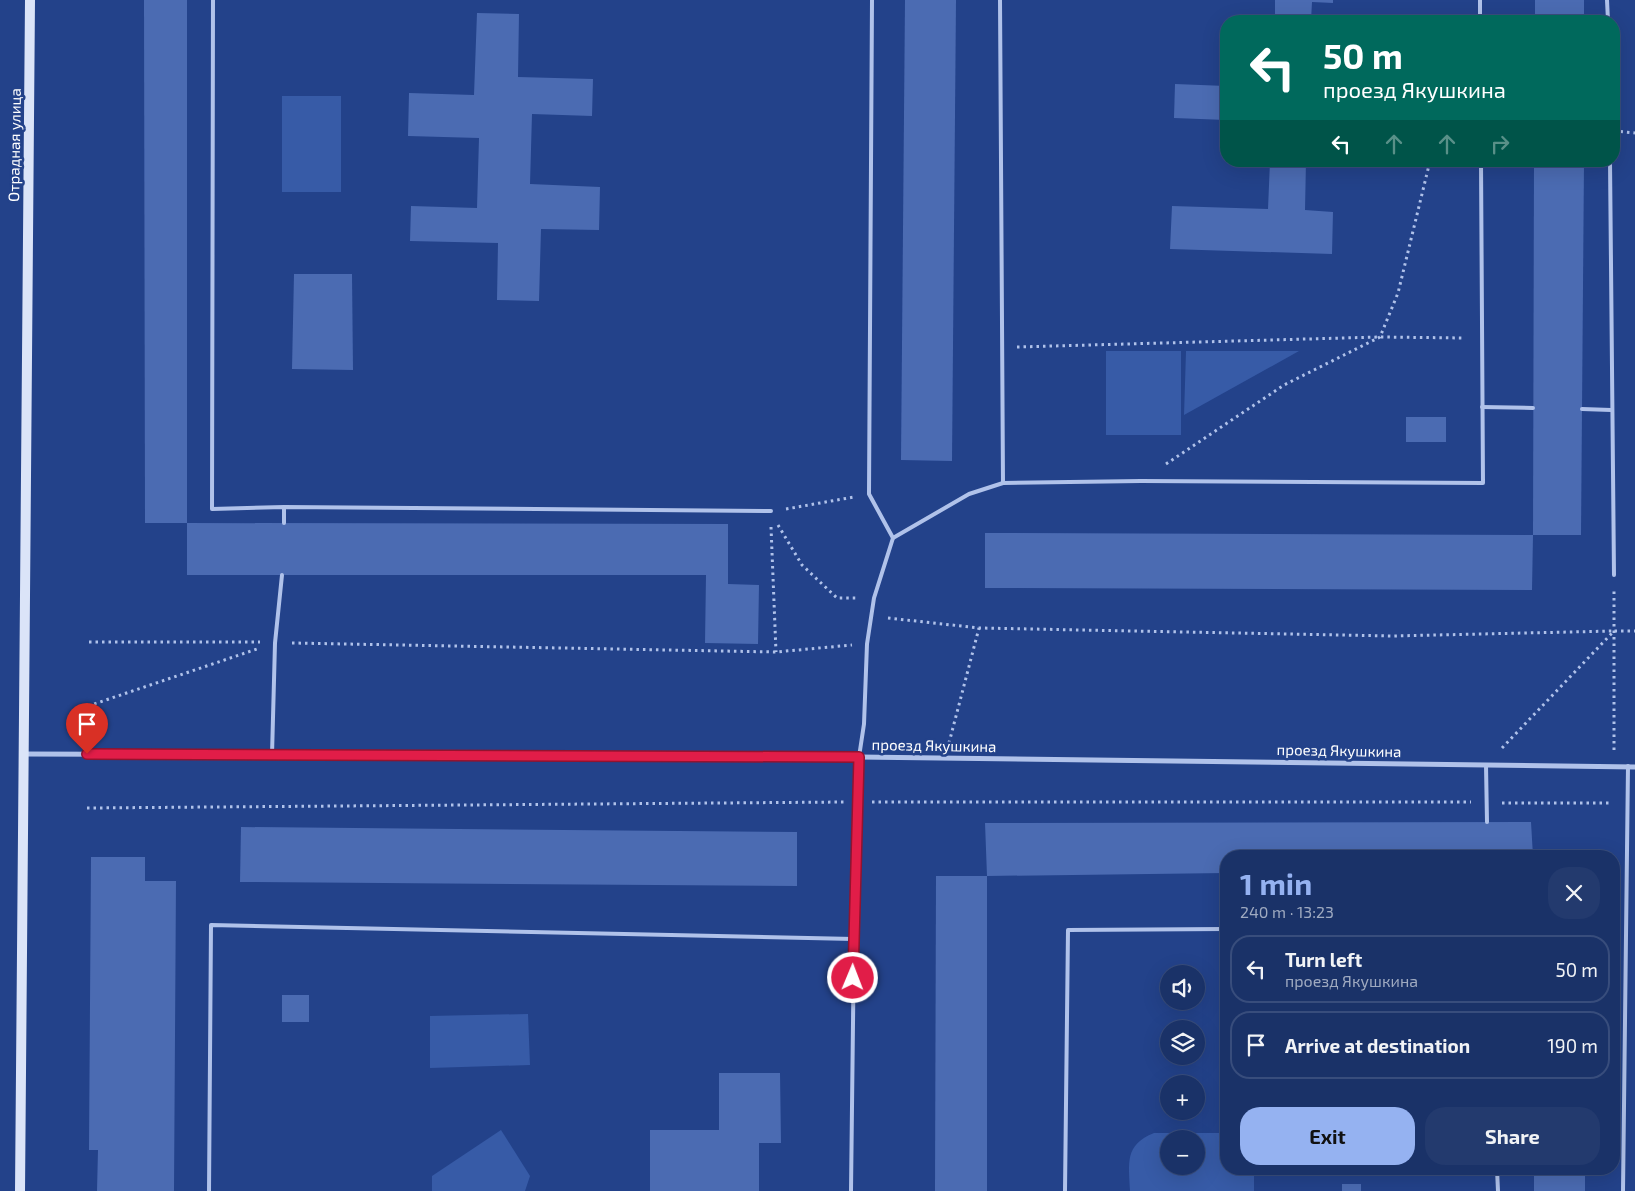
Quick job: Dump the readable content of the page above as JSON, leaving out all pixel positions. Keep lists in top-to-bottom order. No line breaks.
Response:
{"streets":{"street":["Отрадная улица","проезд Якушкина"]},"crossings":[["Отрадная улица","проезд Якушкина"]],"page":{"turn":["50 m","проезд Якушкина"],"heading":["1 min","240 m · 13:23"],"list":[{"name":"Turn left","note":"проезд Якушкина","value":"50 m"},{"name":"Arrive at destination","value":"190 m"}],"map_buttons":["+","−"],"buttons":["Exit","Share"]}}
